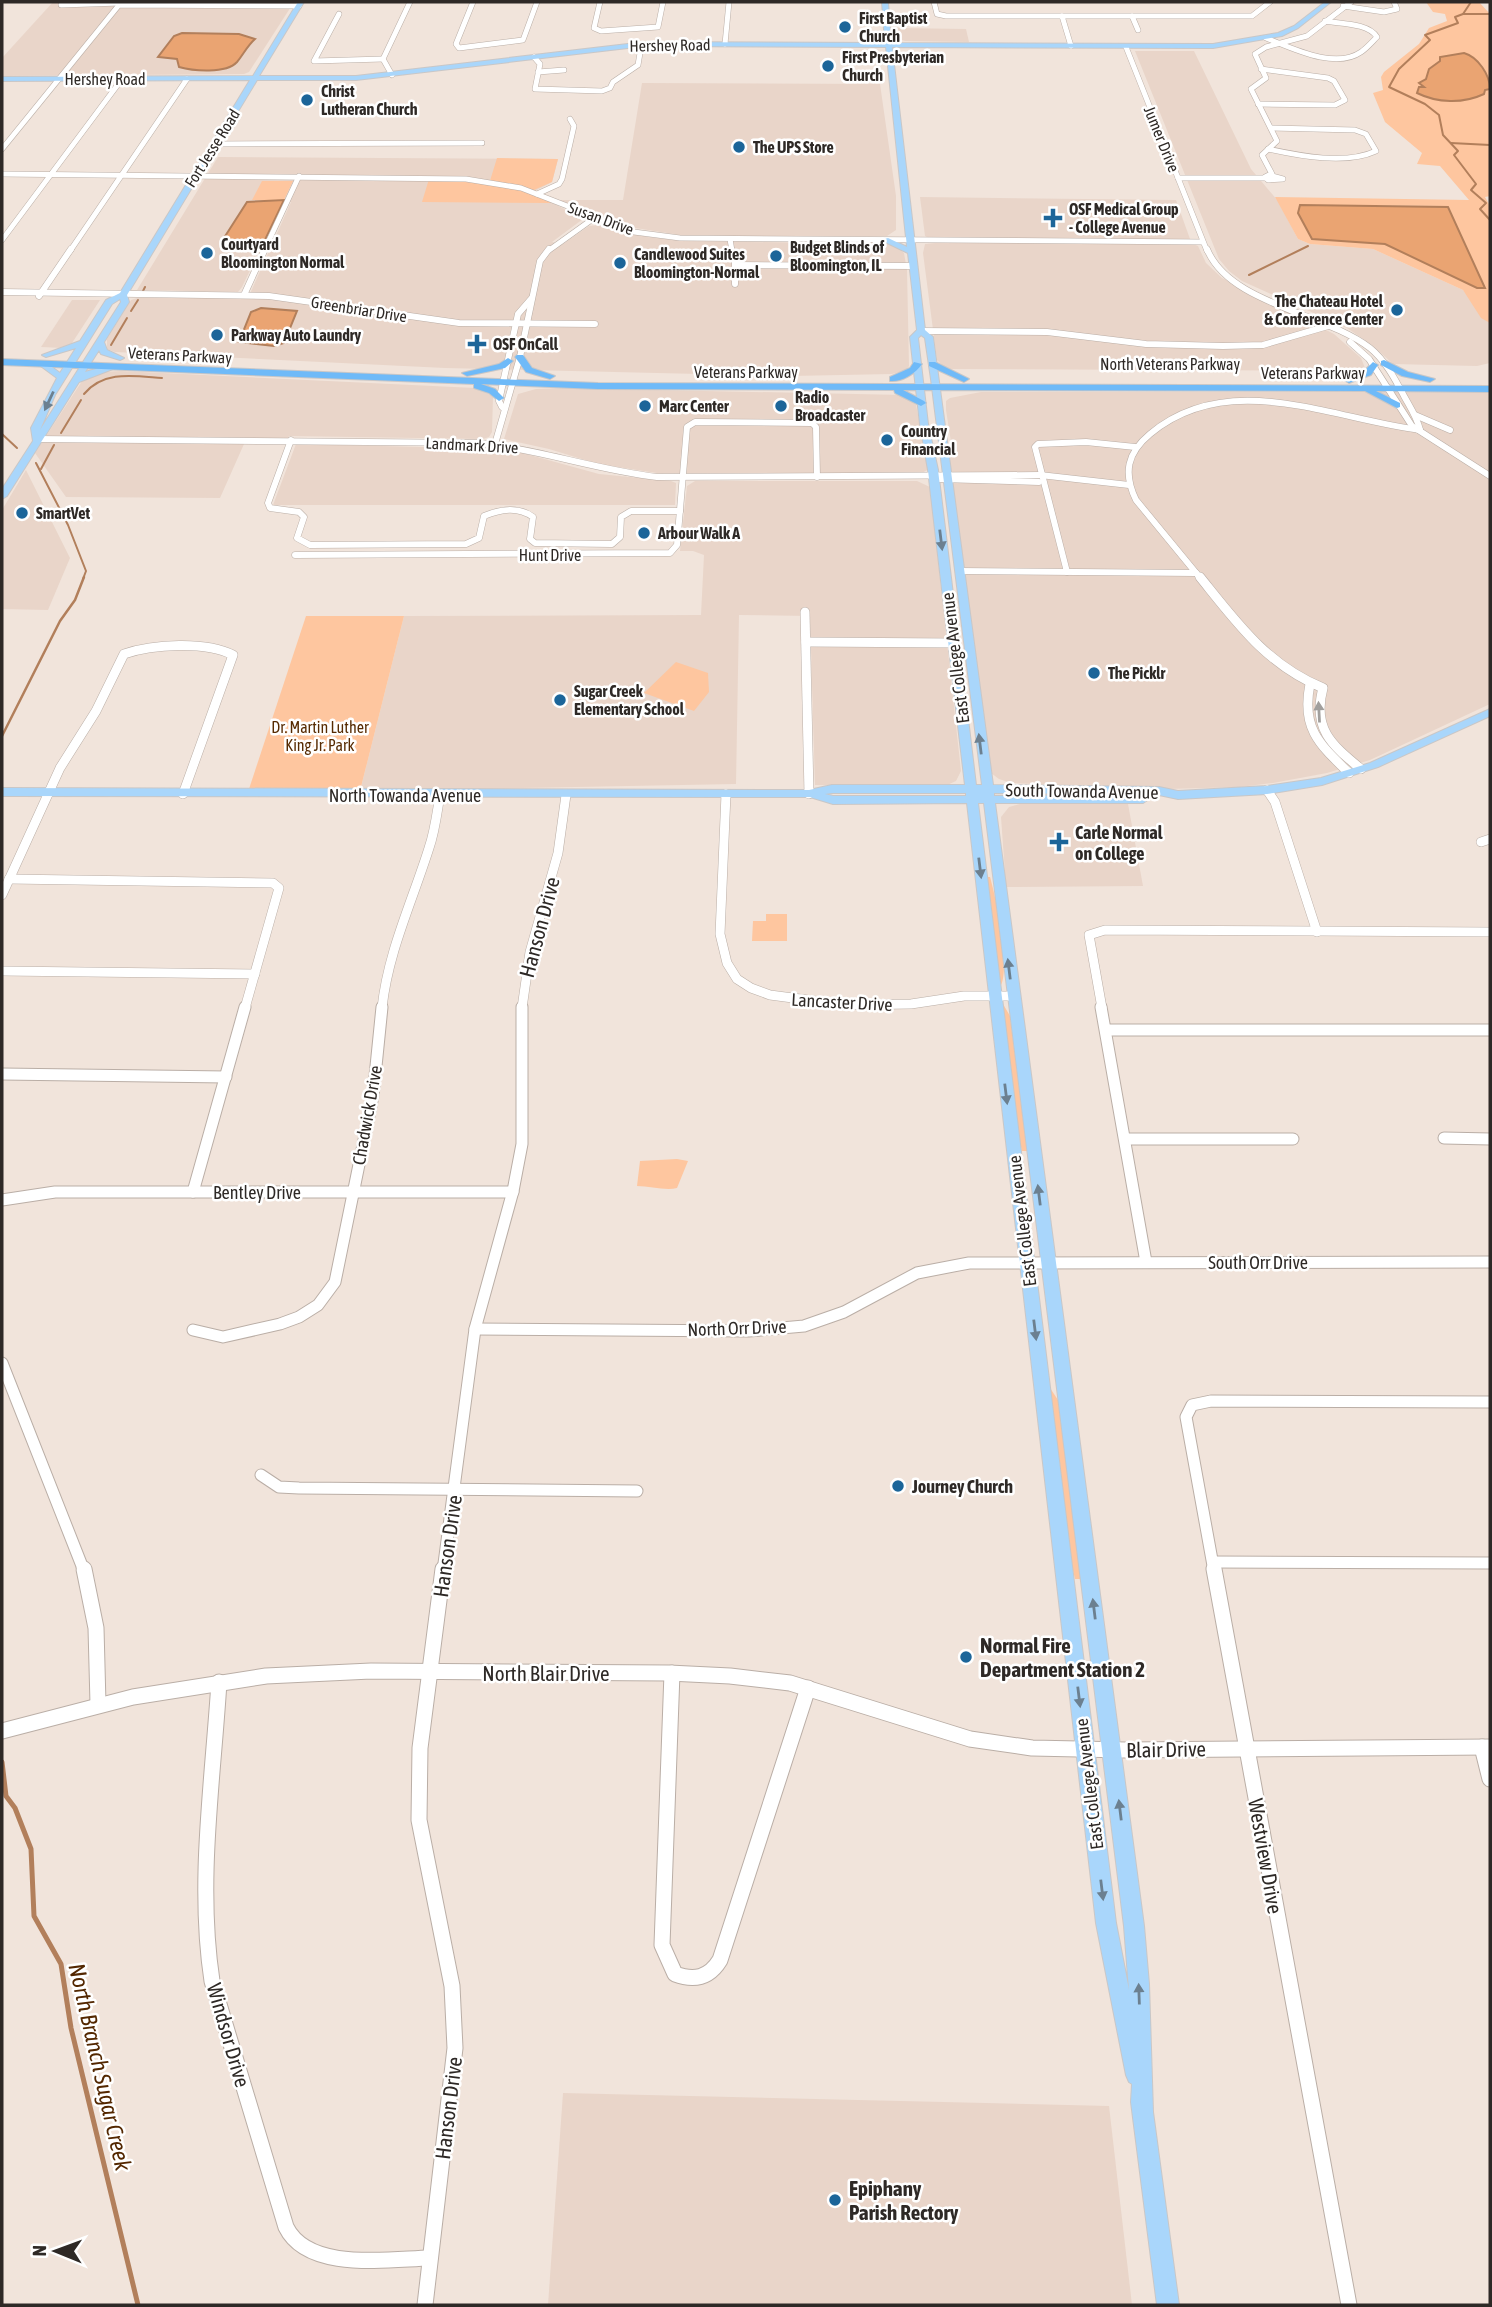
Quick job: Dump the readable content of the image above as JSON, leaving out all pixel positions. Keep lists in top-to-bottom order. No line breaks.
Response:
{"streets":{"highway":["Veterans Parkway","North Veterans Parkway"],"main road":["Hershey Road","Fort Jesse Road","East College Avenue","South Towanda Avenue","North Towanda Avenue"],"street":["Jumer Drive","Susan Drive","Greenbriar Drive","Landmark Drive","Hunt Drive","Hanson Drive","Lancaster Drive","Chadwick Drive","Bentley Drive","South Orr Drive","North Orr Drive","North Blair Drive","Blair Drive","Westview Drive","Windsor Drive"]},"crossings":[["Hershey Road","Jumer Drive"],["Hershey Road","Fort Jesse Road"],["Hershey Road","East College Avenue"],["Jumer Drive","Susan Drive"],["Jumer Drive","Veterans Parkway"],["Jumer Drive","North Veterans Parkway"],["Fort Jesse Road","Susan Drive"],["Fort Jesse Road","Greenbriar Drive"],["Fort Jesse Road","Veterans Parkway"],["Fort Jesse Road","Landmark Drive"],["Susan Drive","East College Avenue"],["Veterans Parkway","North Veterans Parkway"],["Veterans Parkway","East College Avenue"],["Landmark Drive","Hunt Drive"],["Landmark Drive","East College Avenue"],["East College Avenue","South Towanda Avenue"],["East College Avenue","North Towanda Avenue"],["East College Avenue","Lancaster Drive"],["East College Avenue","South Orr Drive"],["East College Avenue","North Orr Drive"],["East College Avenue","North Blair Drive"],["East College Avenue","Blair Drive"],["South Towanda Avenue","North Towanda Avenue"],["North Towanda Avenue","Hanson Drive"],["North Towanda Avenue","Lancaster Drive"],["North Towanda Avenue","Chadwick Drive"],["Hanson Drive","Bentley Drive"],["Hanson Drive","North Orr Drive"],["Hanson Drive","North Blair Drive"],["Hanson Drive","Windsor Drive"],["Chadwick Drive","Bentley Drive"],["South Orr Drive","North Orr Drive"],["North Blair Drive","Blair Drive"],["North Blair Drive","Windsor Drive"],["Blair Drive","Westview Drive"]],"water":["North Branch Sugar Creek"],"parks":["Dr. Martin Luther King Jr. Park"],"places":{"other":["First Baptist Church","First Presbyterian Church","Christ Lutheran Church","The UPS Store","Courtyard Bloomington Normal","Budget Blinds of Bloomington, IL","Candlewood Suites Bloomington-Normal","The Chateau Hotel & Conference Center","Parkway Auto Laundry","Marc Center","Radio Broadcaster","Country Financial","SmartVet","Arbour Walk A","The Picklr","Sugar Creek Elementary School","Journey Church","Normal Fire Department Station 2","Epiphany Parish Rectory"],"health":["OSF Medical Group - College Avenue","OSF OnCall","Carle Normal on College"]},"north":"left"}
